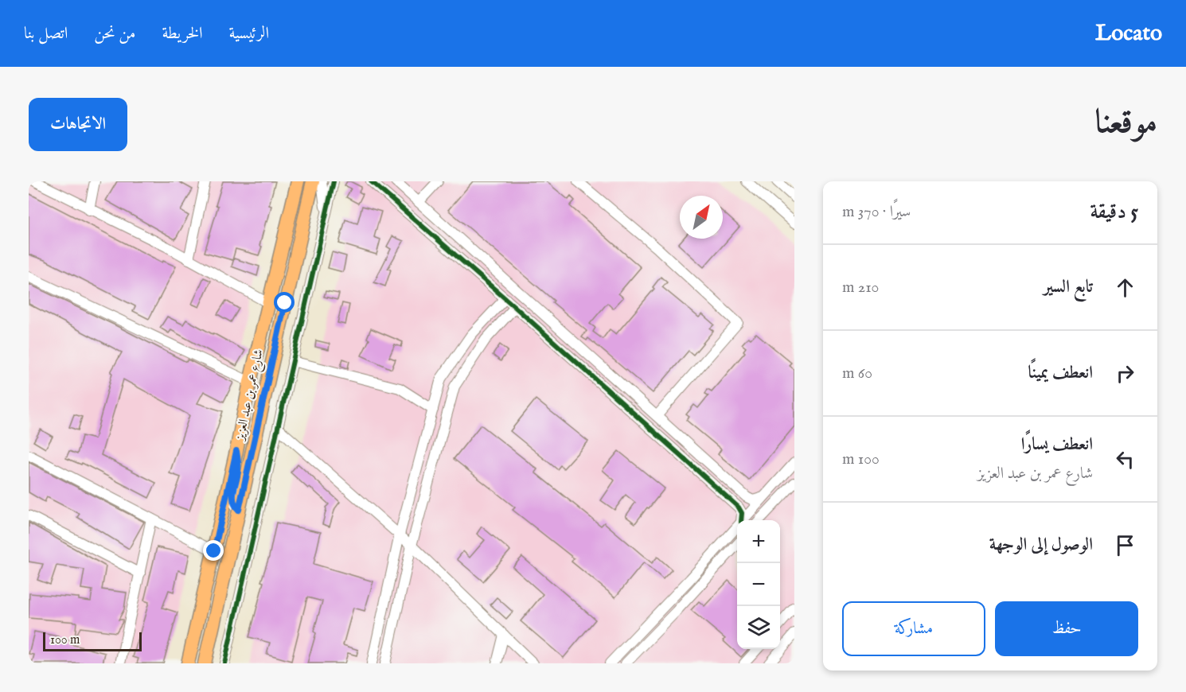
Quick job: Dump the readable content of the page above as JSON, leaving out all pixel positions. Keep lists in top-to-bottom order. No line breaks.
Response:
{"streets":{"main road":["شارع عمر بن عبد العزيز"]},"scale_bar":"100 m","north":"top right","page":{"header":"Locato","nav":["الرئيسية","الخريطة","من نحن","اتصل بنا"],"title":"موقعنا","buttons":["الاتجاهات",["حفظ","مشاركة"]],"heading":["5 دقيقة","سيرًا · 370 m"],"list":[["تابع السير","210 m"],["انعطف يمينًا","60 m"],["انعطف يسارًا","شارع عمر بن عبد العزيز","100 m"],"الوصول إلى الوجهة"],"map_buttons":["+","−"],"scale":"100 m"}}
